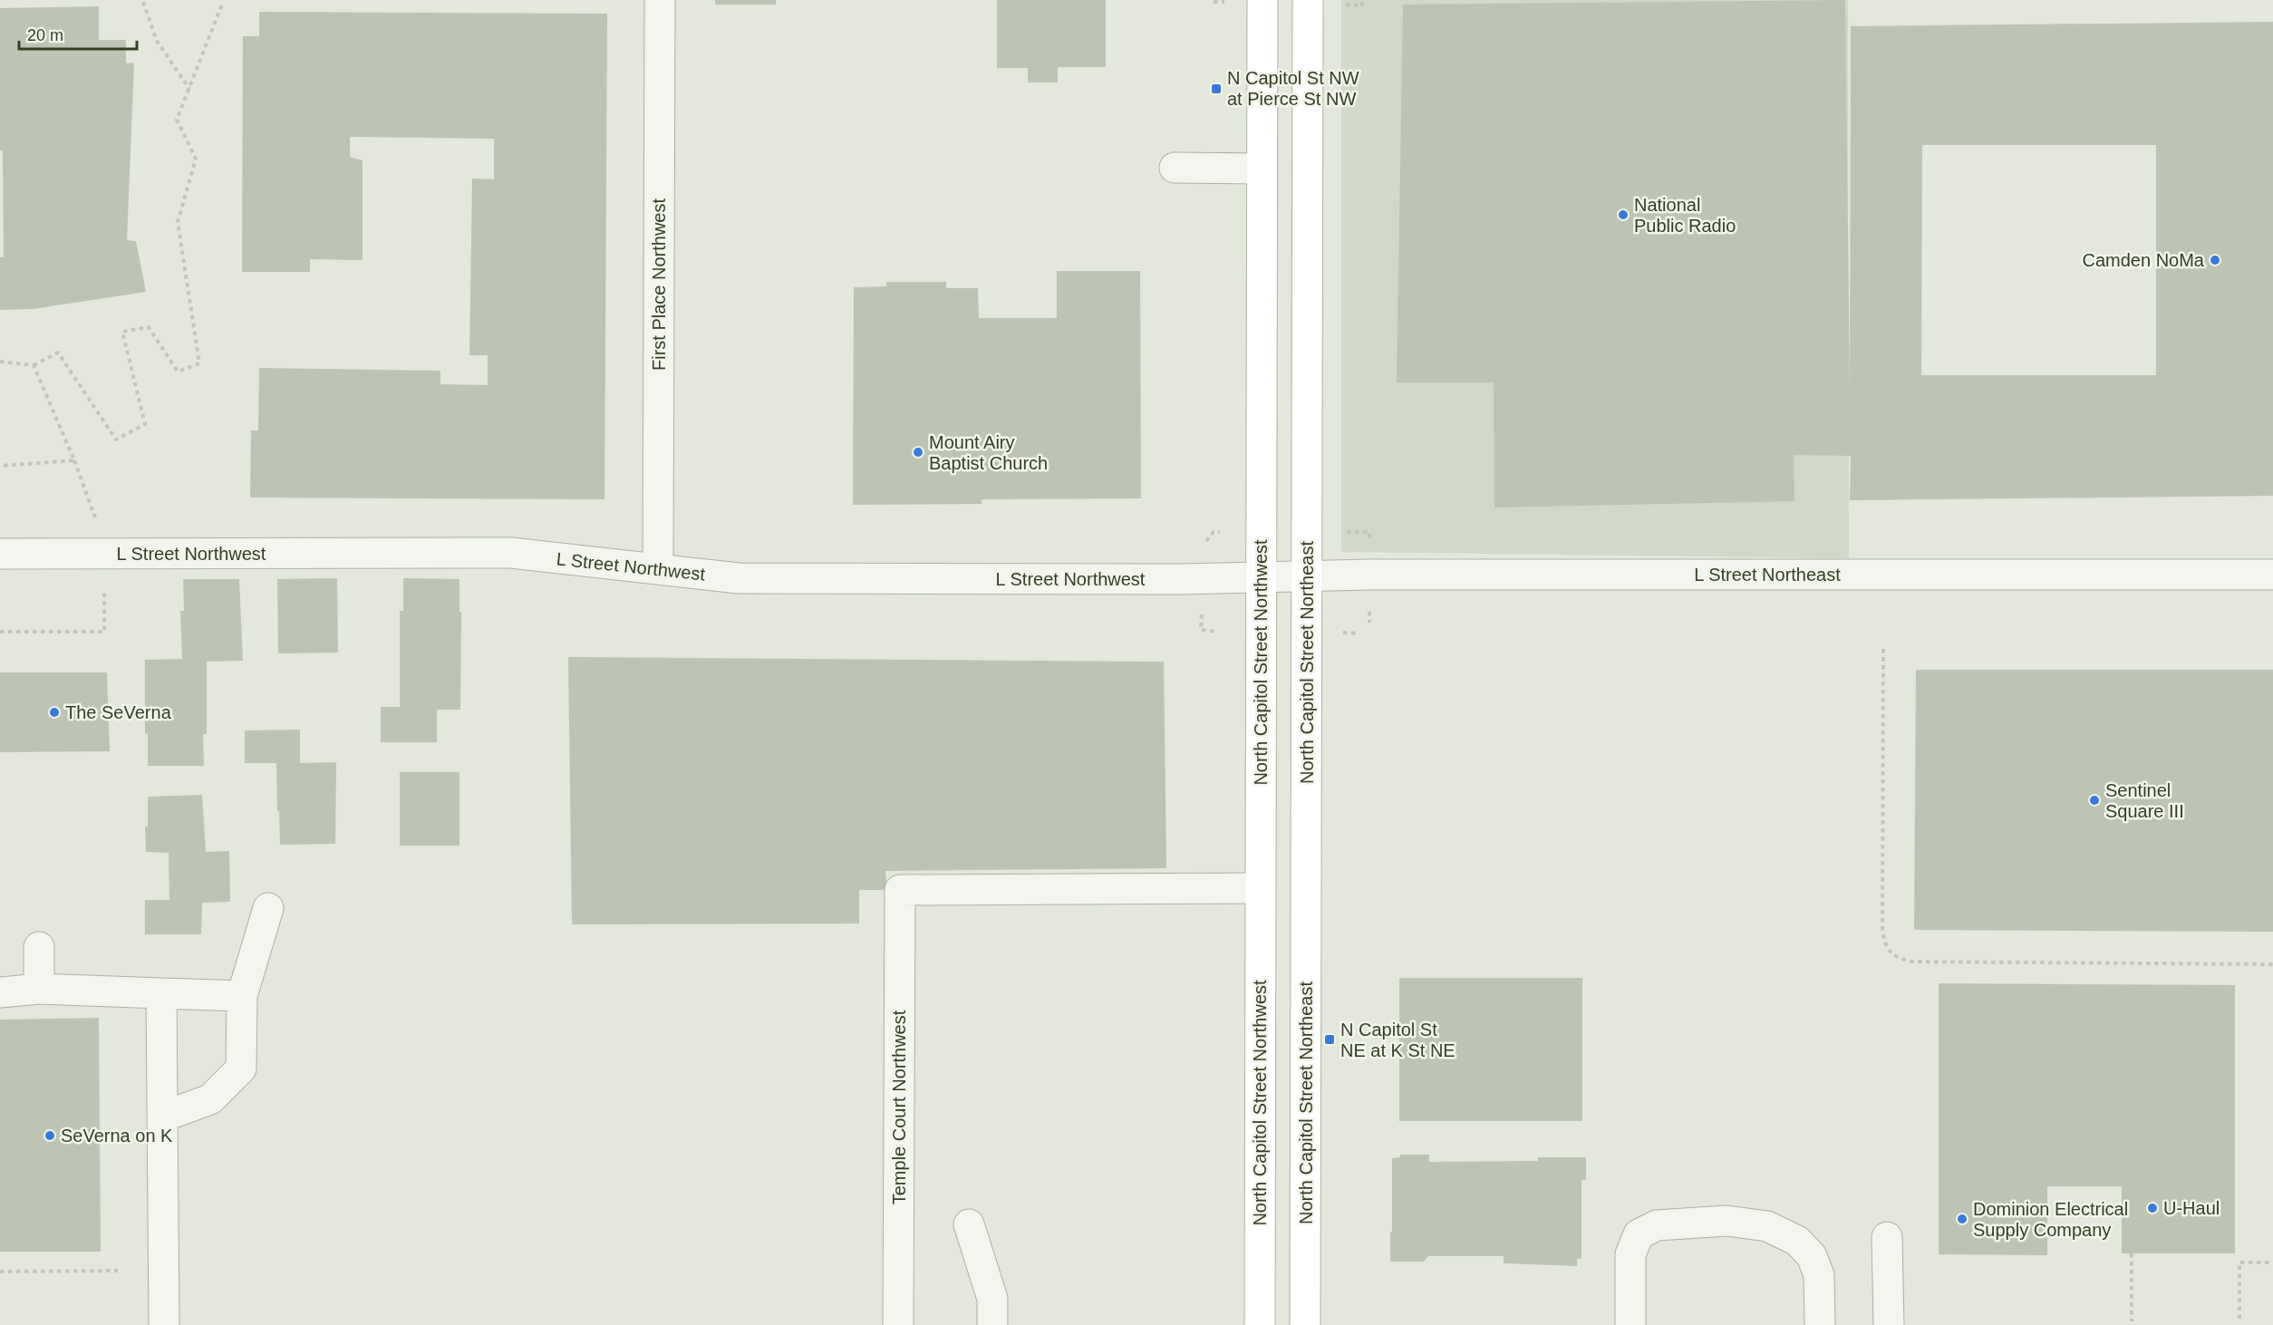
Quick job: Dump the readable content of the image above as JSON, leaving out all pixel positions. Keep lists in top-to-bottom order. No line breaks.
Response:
{"streets":{"main road":["North Capitol Street Northwest","North Capitol Street Northeast"],"street":["First Place Northwest","L Street Northwest","L Street Northeast","Temple Court Northwest"]},"crossings":[["First Place Northwest","L Street Northwest"],["L Street Northwest","L Street Northeast"],["L Street Northwest","North Capitol Street Northwest"],["L Street Northeast","North Capitol Street Northwest"],["L Street Northeast","North Capitol Street Northeast"],["North Capitol Street Northwest","Temple Court Northwest"]],"places":{"transit":["N Capitol St NW at Pierce St NW","N Capitol St NE at K St NE"],"other":["National Public Radio","Camden NoMa","Mount Airy Baptist Church","The SeVerna","Sentinel Square III","SeVerna on K","U-Haul","Dominion Electrical Supply Company"]},"scale_bar":"20 m"}
